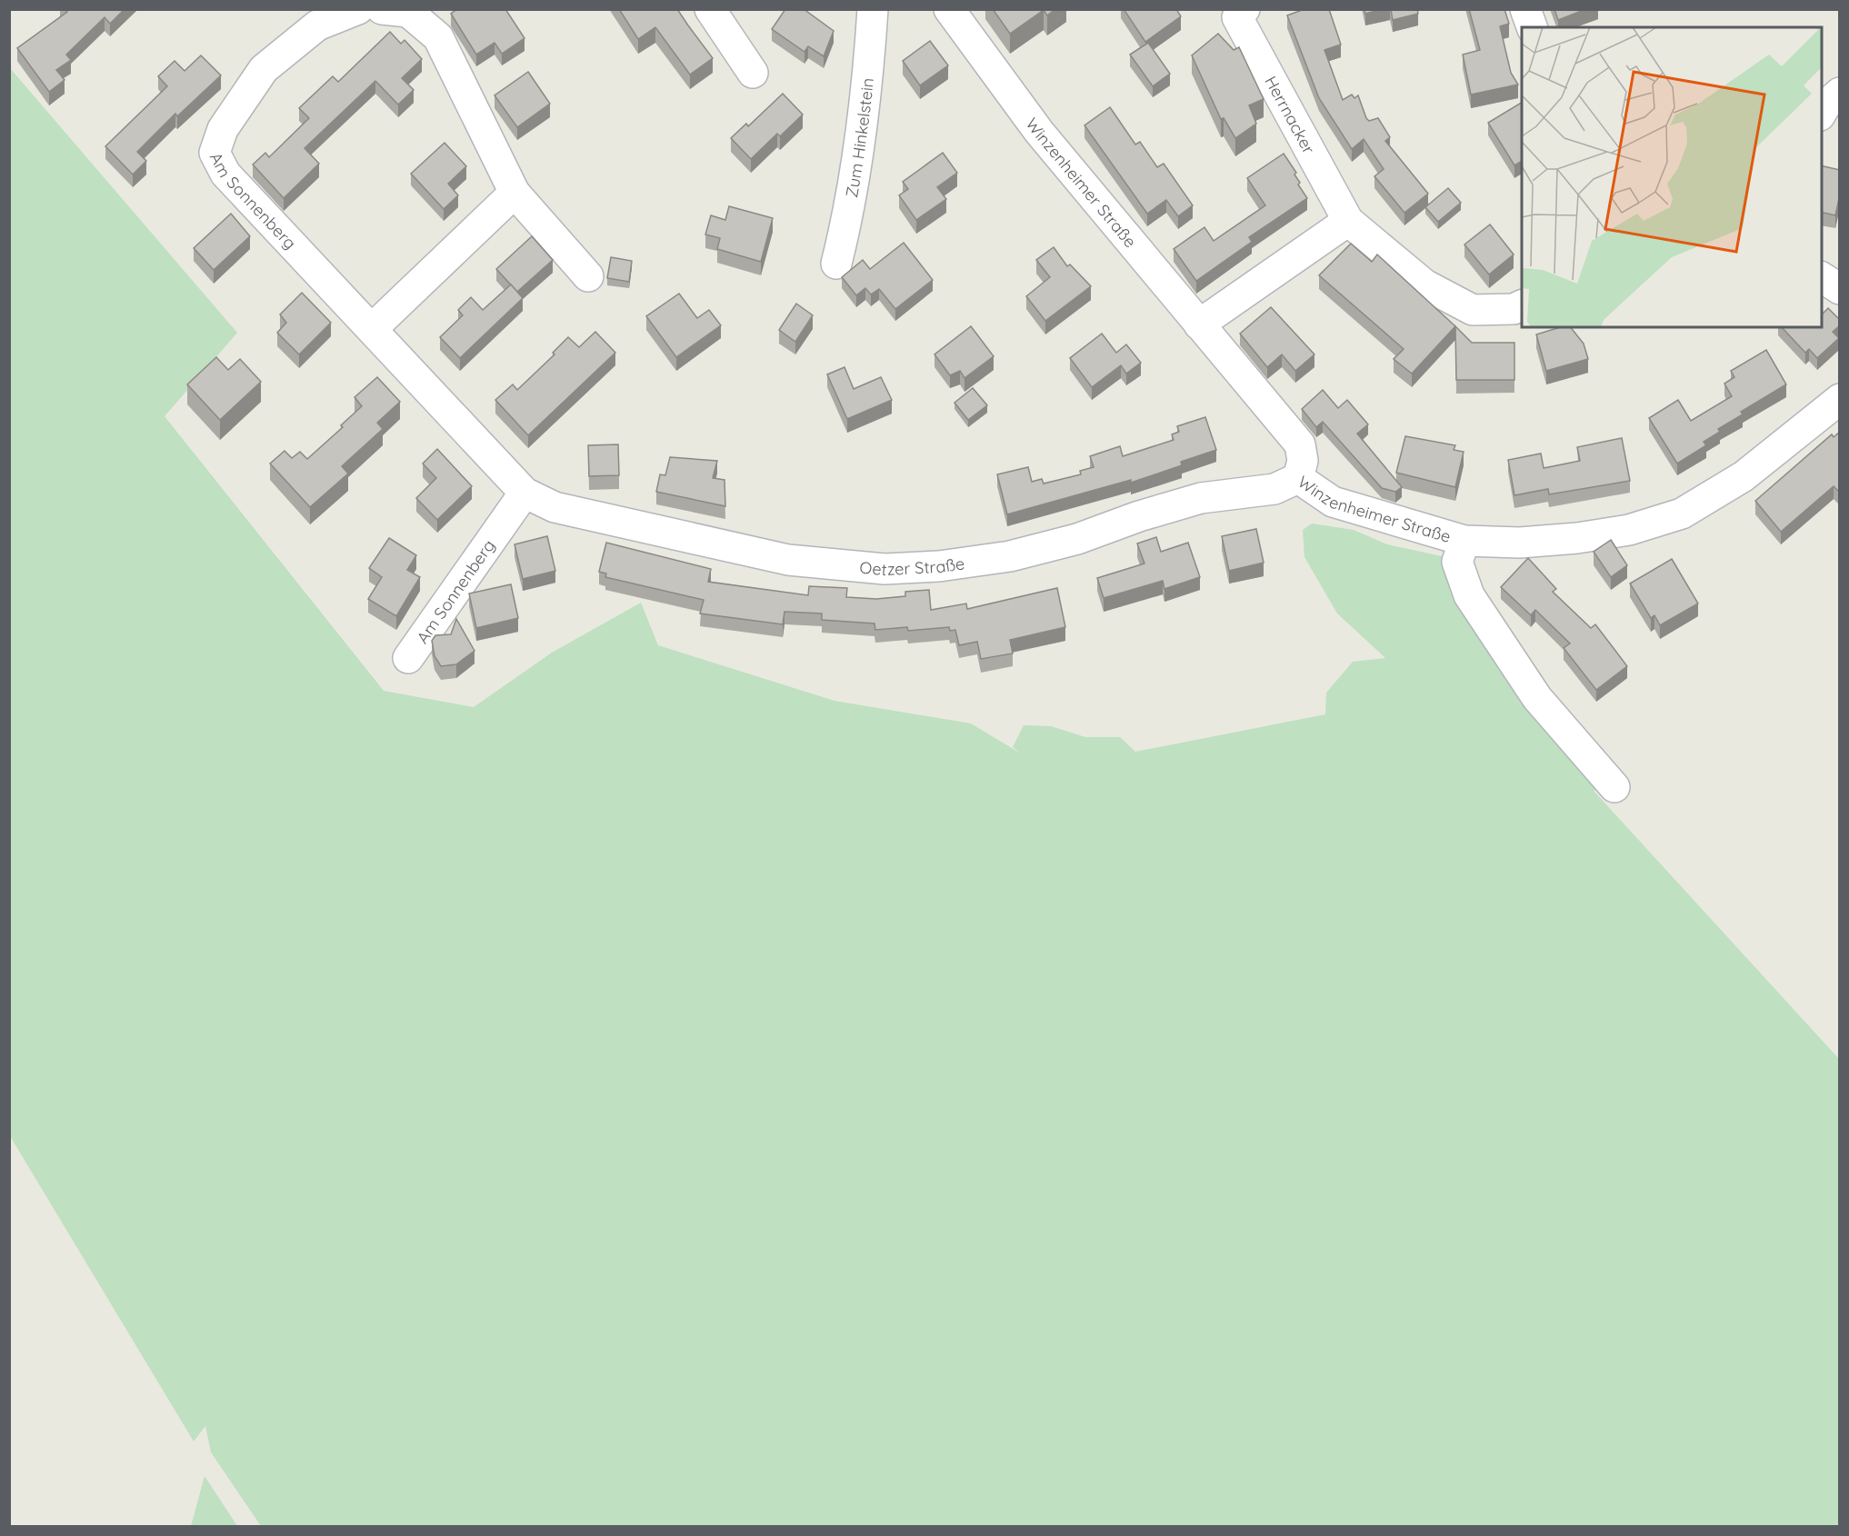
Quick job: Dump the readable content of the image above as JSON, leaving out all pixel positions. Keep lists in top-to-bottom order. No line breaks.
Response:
{"streets":{"street":["Herrnacker","Zum Hinkelstein","Winzenheimer Straße","Am Sonnenberg","Oetzer Straße"]},"crossings":[["Winzenheimer Straße","Oetzer Straße"],["Am Sonnenberg","Oetzer Straße"]]}
